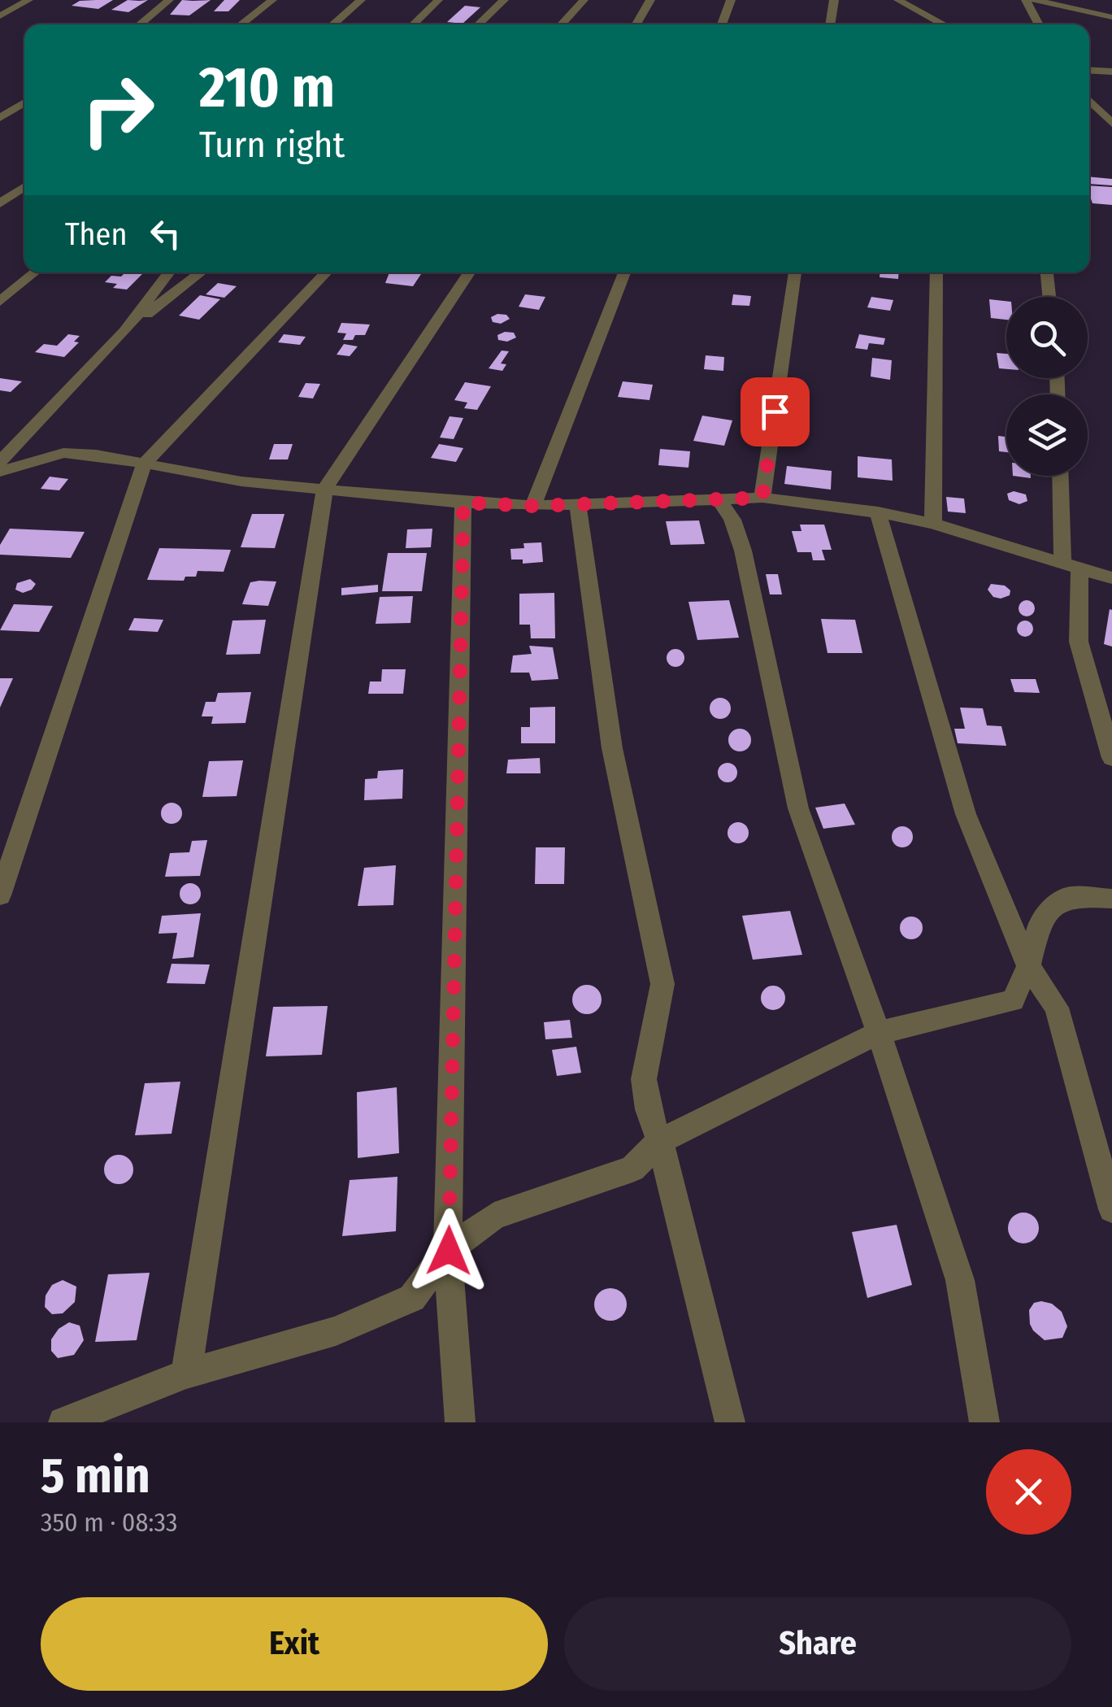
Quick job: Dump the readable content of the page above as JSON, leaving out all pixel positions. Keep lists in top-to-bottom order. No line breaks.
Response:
{"page":{"turn":["210 m","Turn right"],"then":"Then","heading":["5 min","350 m · 08:33"],"buttons":["Exit","Share"]}}
